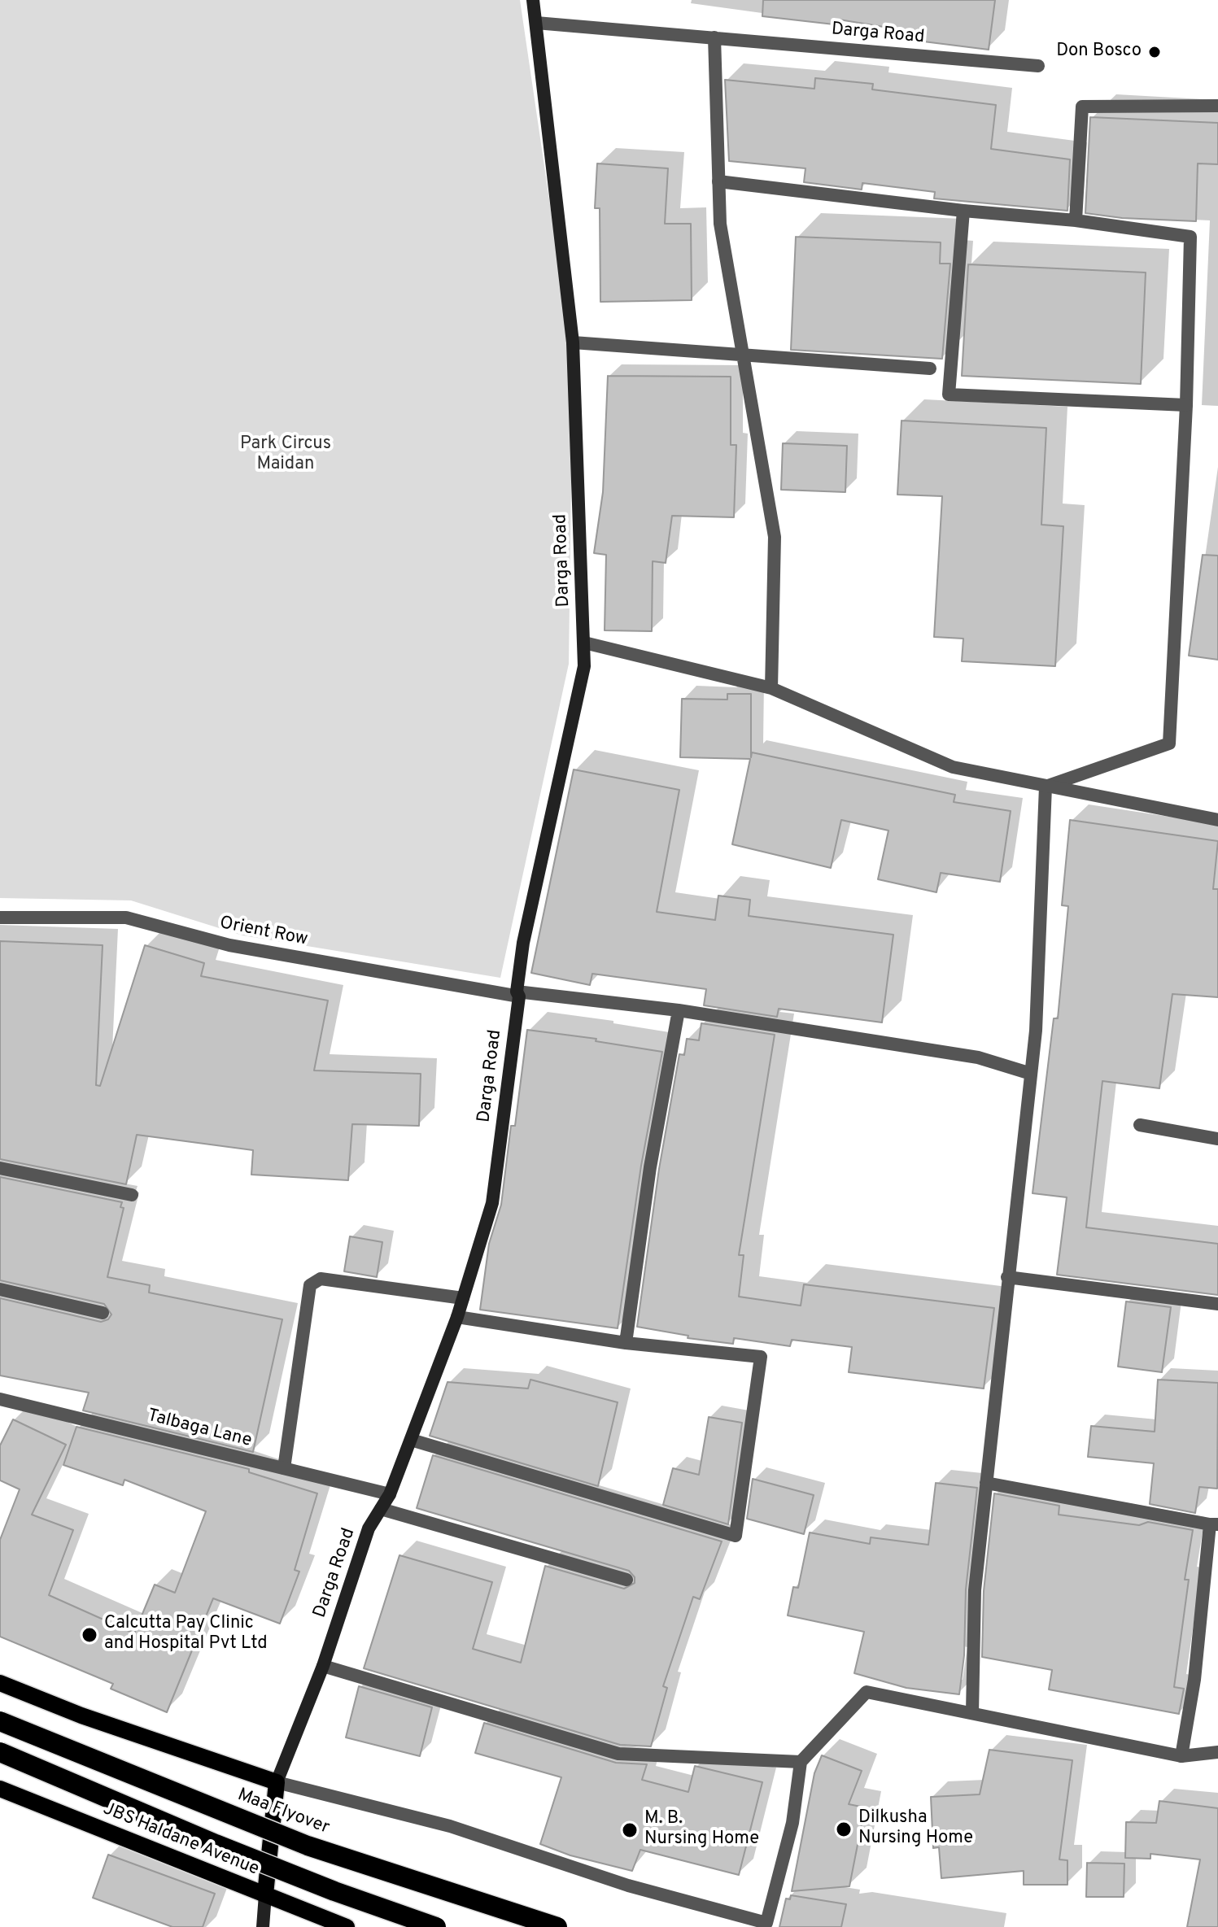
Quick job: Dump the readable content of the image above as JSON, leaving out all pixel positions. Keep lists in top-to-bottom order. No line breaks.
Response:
{"streets":{"highway":["Maa Flyover"],"main road":["Darga Road","JBS Haldane Avenue"],"street":["Orient Row","Talbaga Lane"]},"crossings":[["Darga Road","Orient Row"],["Darga Road","Talbaga Lane"],["Darga Road","Maa Flyover"]],"parks":["Park Circus Maidan"],"places":["Don Bosco","Calcutta Pay Clinic and Hospital Pvt Ltd","Dilkusha Nursing Home","M. B. Nursing Home"]}
